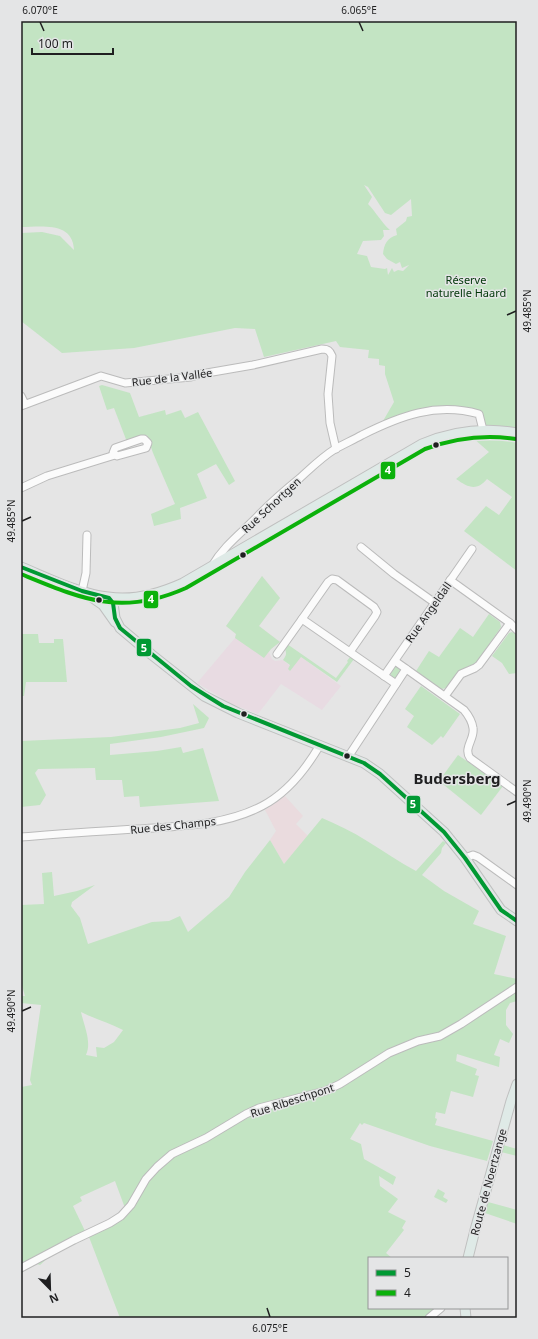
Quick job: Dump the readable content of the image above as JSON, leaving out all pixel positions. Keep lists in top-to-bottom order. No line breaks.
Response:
{"streets":{"main road":["Route de Noertzange"],"street":["Rue de la Vallée","Rue Schortgen","Rue Angeldall","Rue des Champs","Rue Ribeschpont"]},"crossings":[["Rue de la Vallée","Rue Schortgen"]],"districts":["Budersberg"],"parks":["Réserve naturelle Haard"],"lines":["transit line 4","transit line 5"],"legend":["5","4"],"scale_bar":"100 m","north":"bottom right","coordinates":["6.070°E","6.065°E","49.485°N","49.490°N","6.075°E"]}
